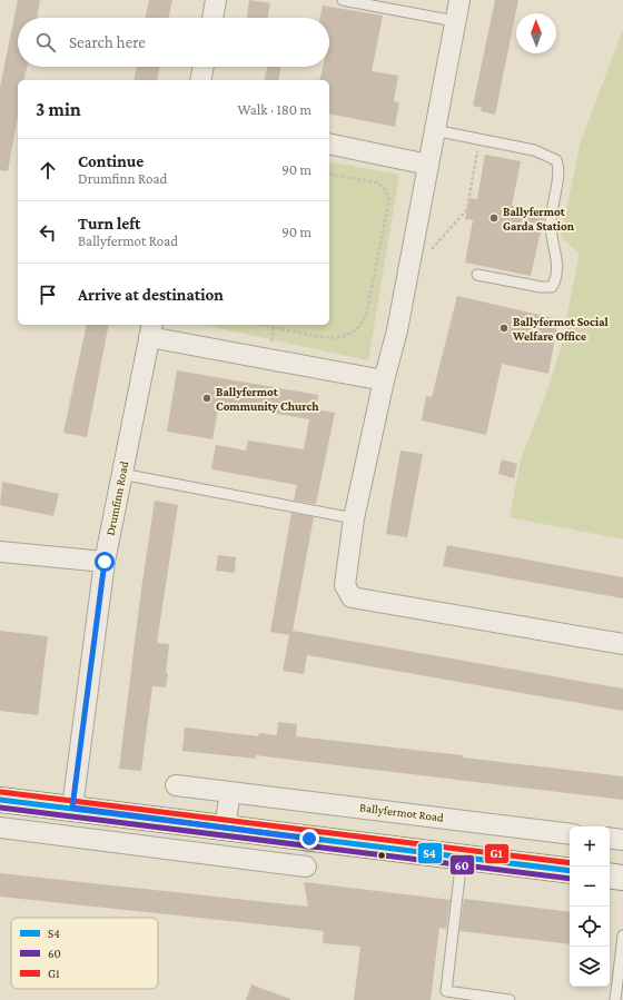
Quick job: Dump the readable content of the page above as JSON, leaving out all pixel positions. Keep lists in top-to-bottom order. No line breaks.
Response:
{"streets":{"street":["Drumfinn Road","Ballyfermot Road"]},"places":["Ballyfermot Garda Station","Ballyfermot Social Welfare Office","Ballyfermot Community Church"],"lines":["transit line G1","transit line S4","transit line 60"],"legend":["S4","60","G1"],"north":"top","page":{"search":"Search here","heading":["3 min","Walk · 180 m"],"list":[["Continue","Drumfinn Road","90 m"],["Turn left","Ballyfermot Road","90 m"],"Arrive at destination"],"map_buttons":["+","−"]}}
